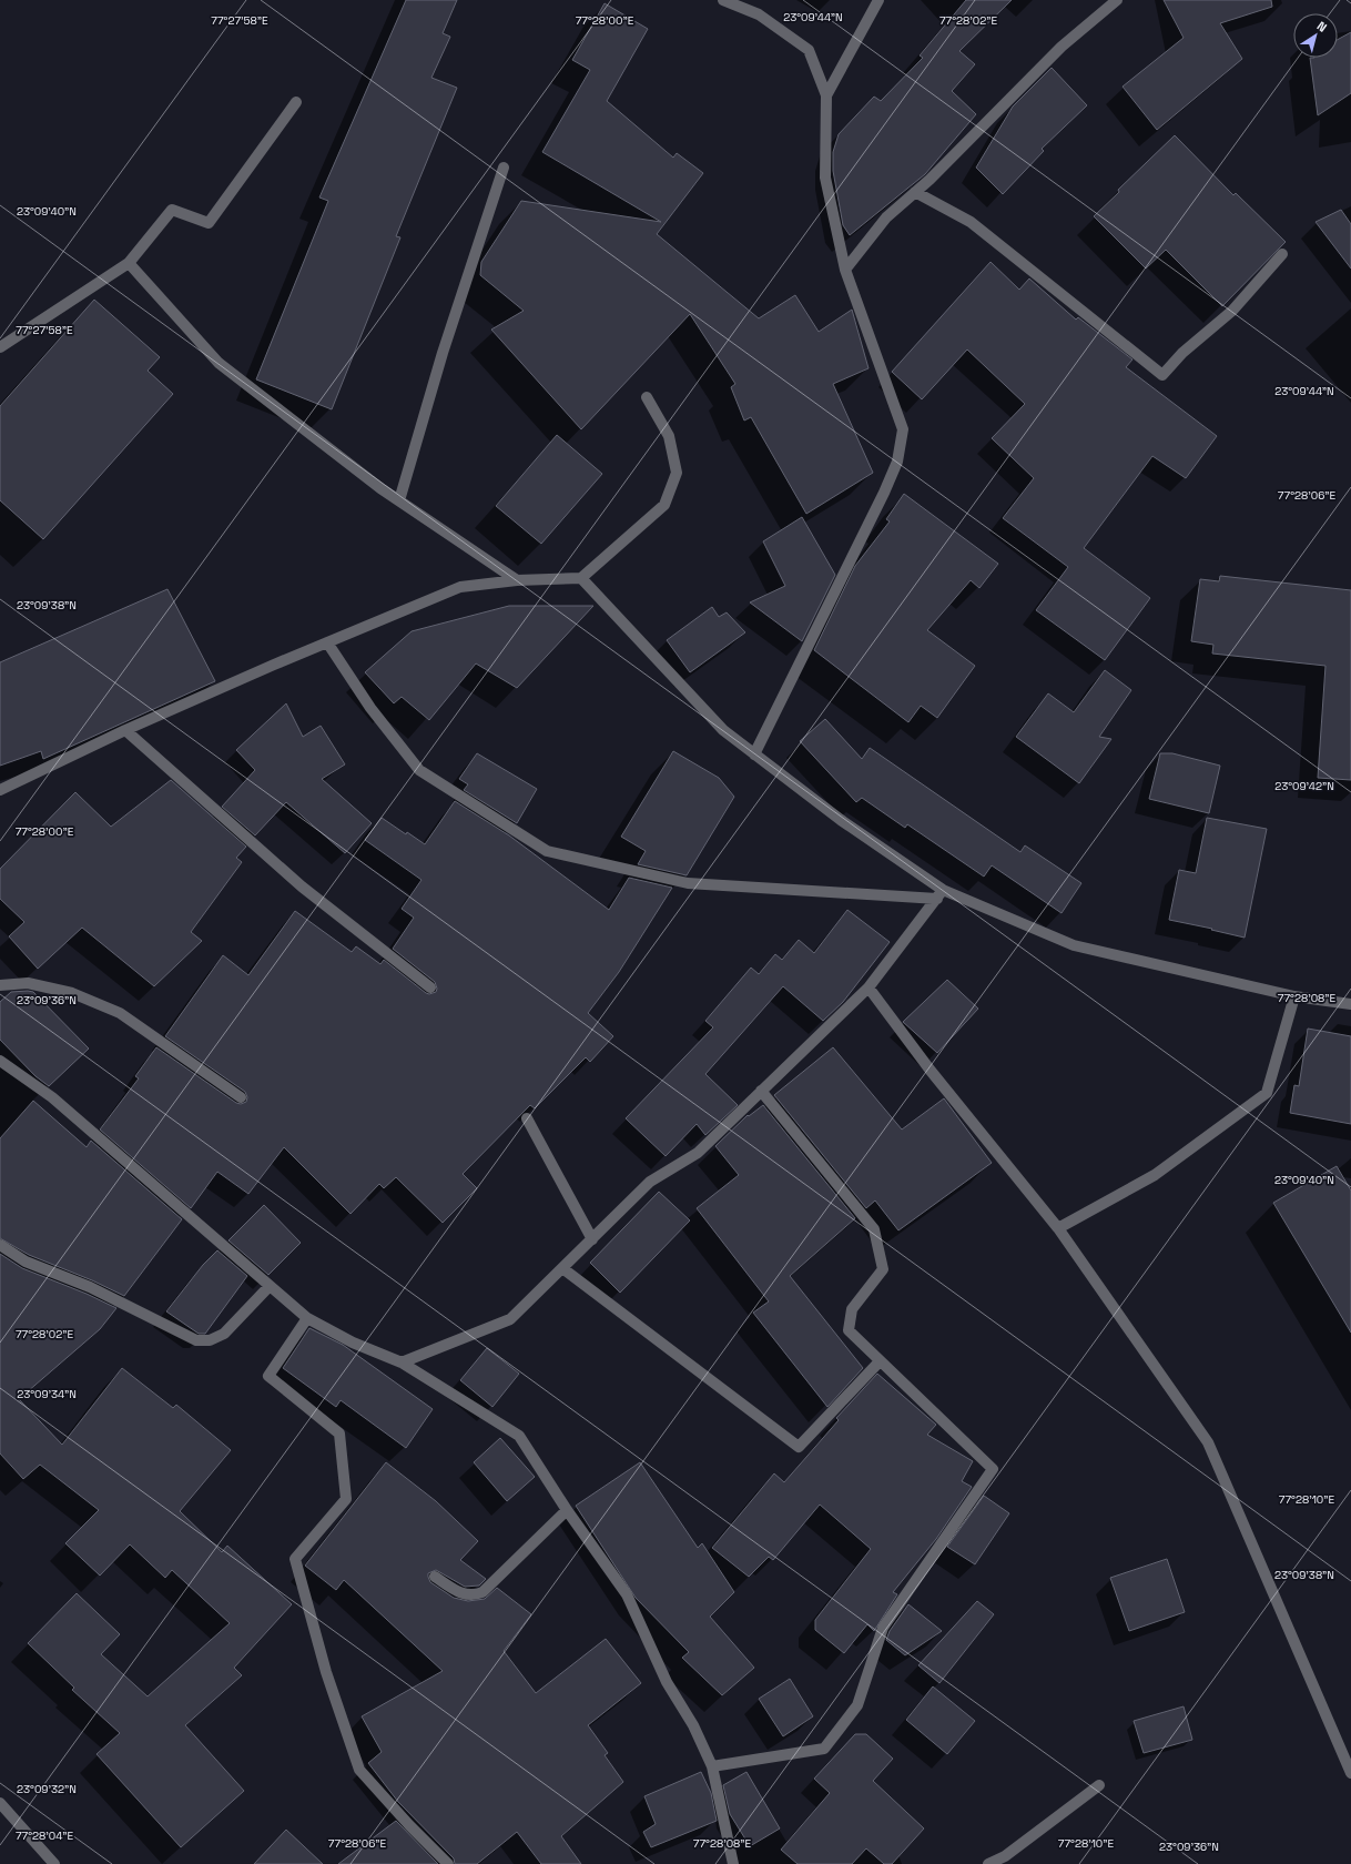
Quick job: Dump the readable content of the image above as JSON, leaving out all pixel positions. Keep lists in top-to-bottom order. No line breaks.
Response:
{"north":"top right","coordinates":["23°09'44\"N","77°27'58\"E","77°28'00\"E","77°28'02\"E","23°09'40\"N","77°28'06\"E","23°09'38\"N","23°09'42\"N","77°28'08\"E","23°09'36\"N","23°09'34\"N","77°28'10\"E","23°09'32\"N","77°28'04\"E"]}
